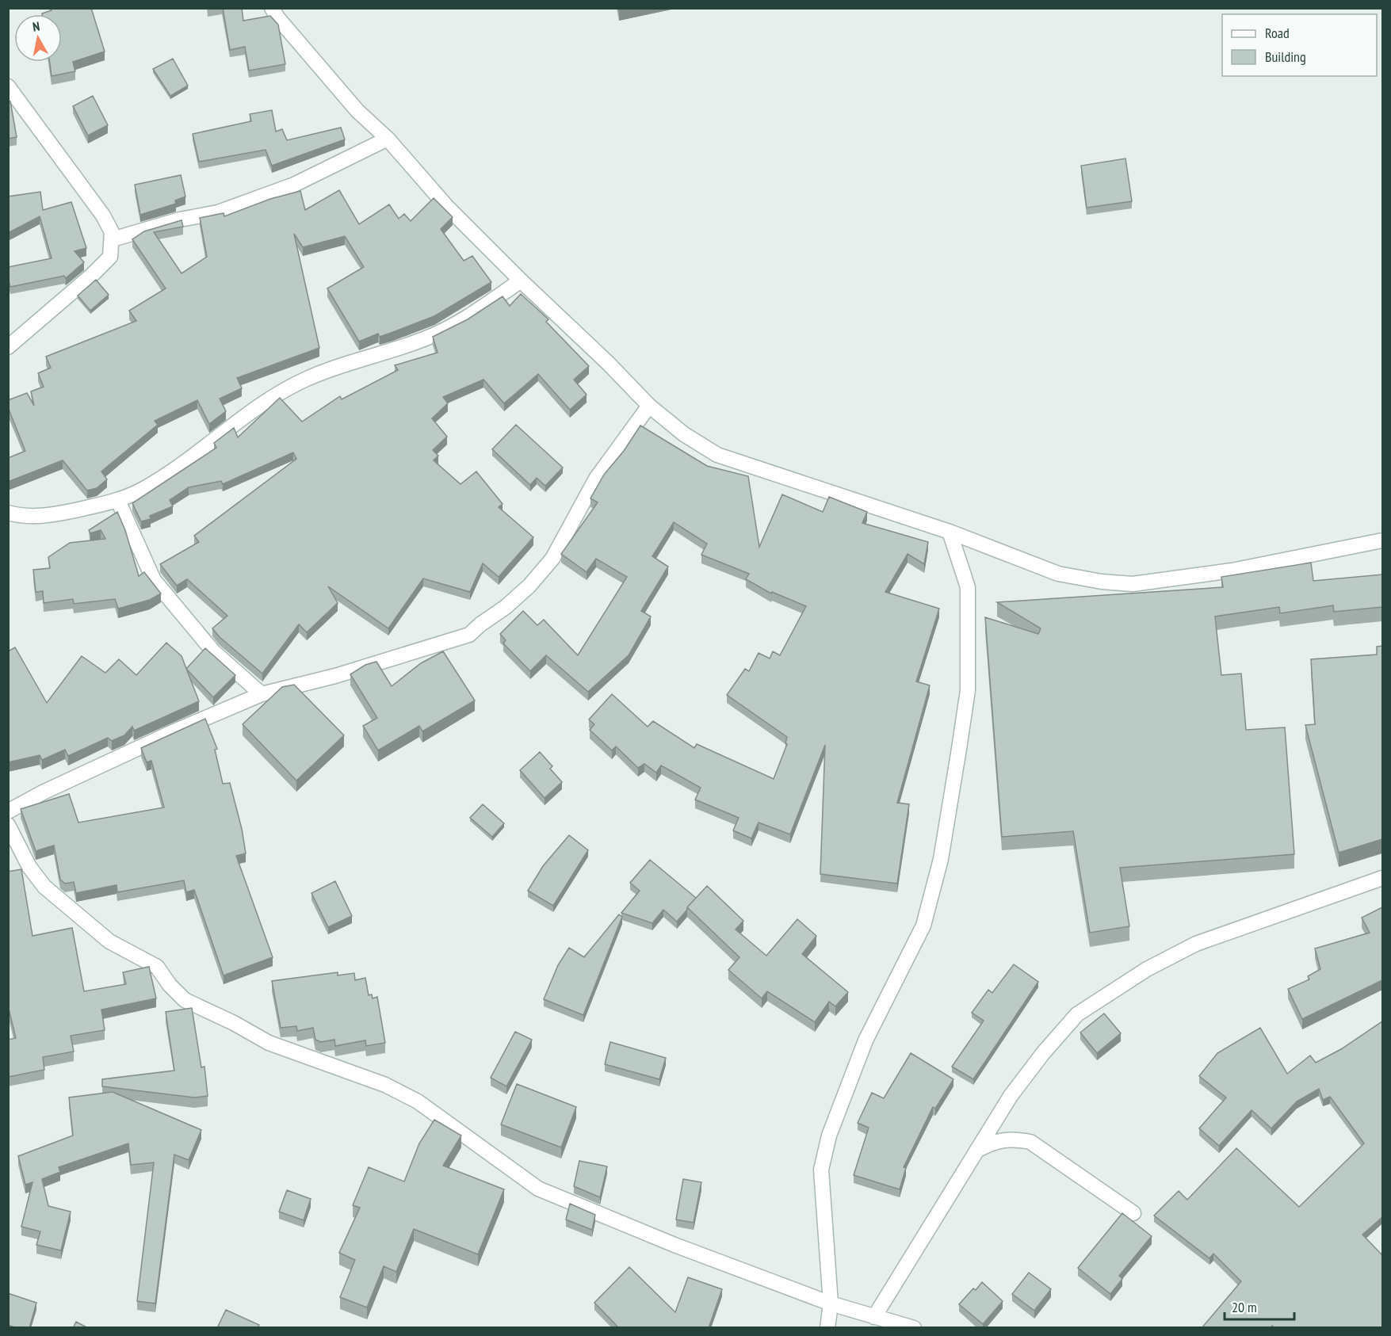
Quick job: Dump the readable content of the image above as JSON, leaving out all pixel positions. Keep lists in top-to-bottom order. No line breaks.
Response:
{"legend":["Road","Building"],"scale_bar":"20 m","north":"top"}
